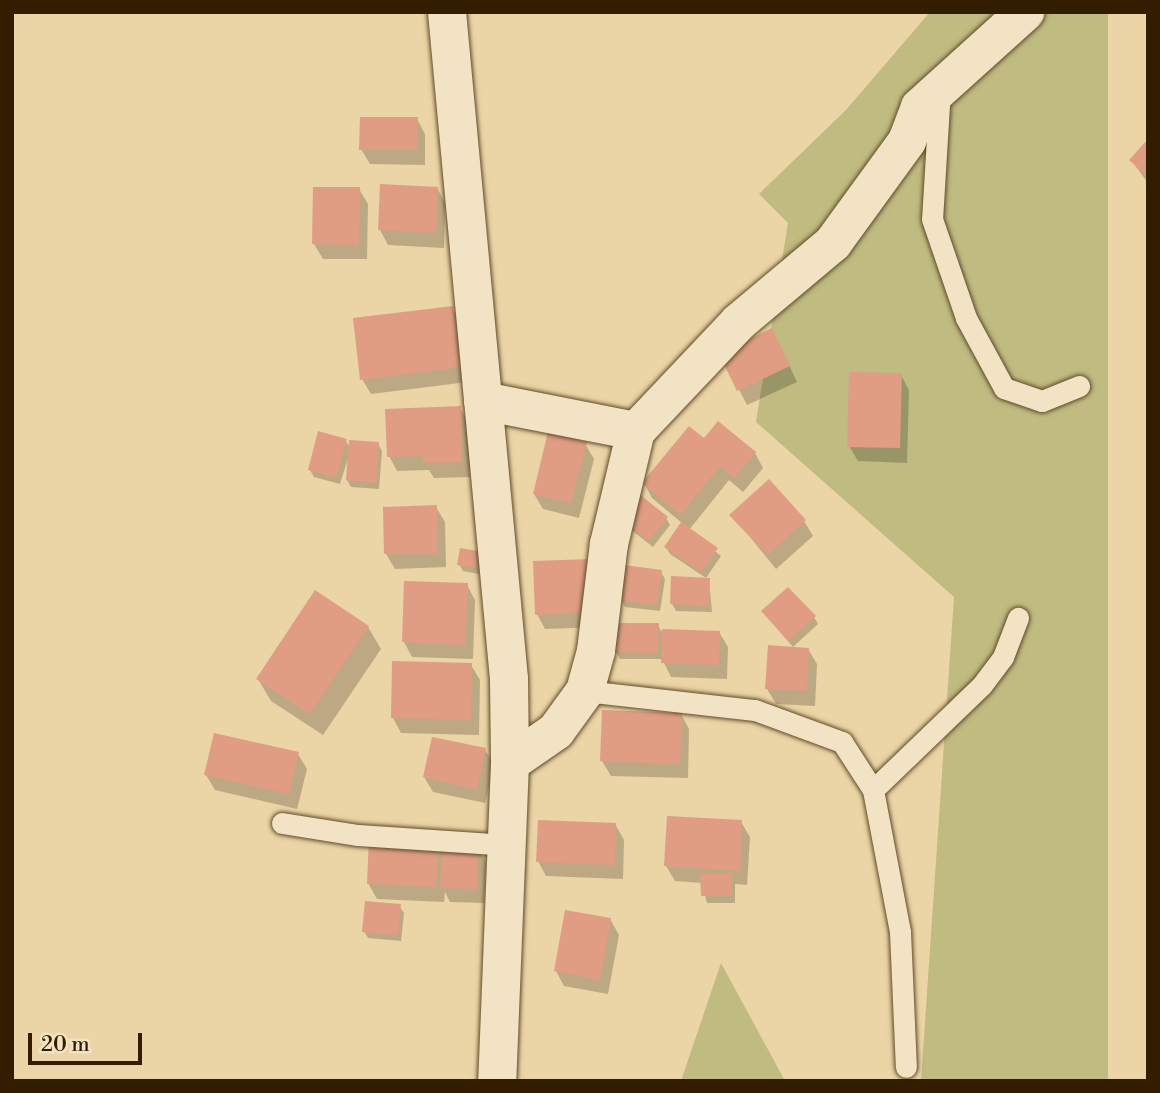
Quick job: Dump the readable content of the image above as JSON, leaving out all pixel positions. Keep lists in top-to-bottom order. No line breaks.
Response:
{"scale_bar":"20 m"}
